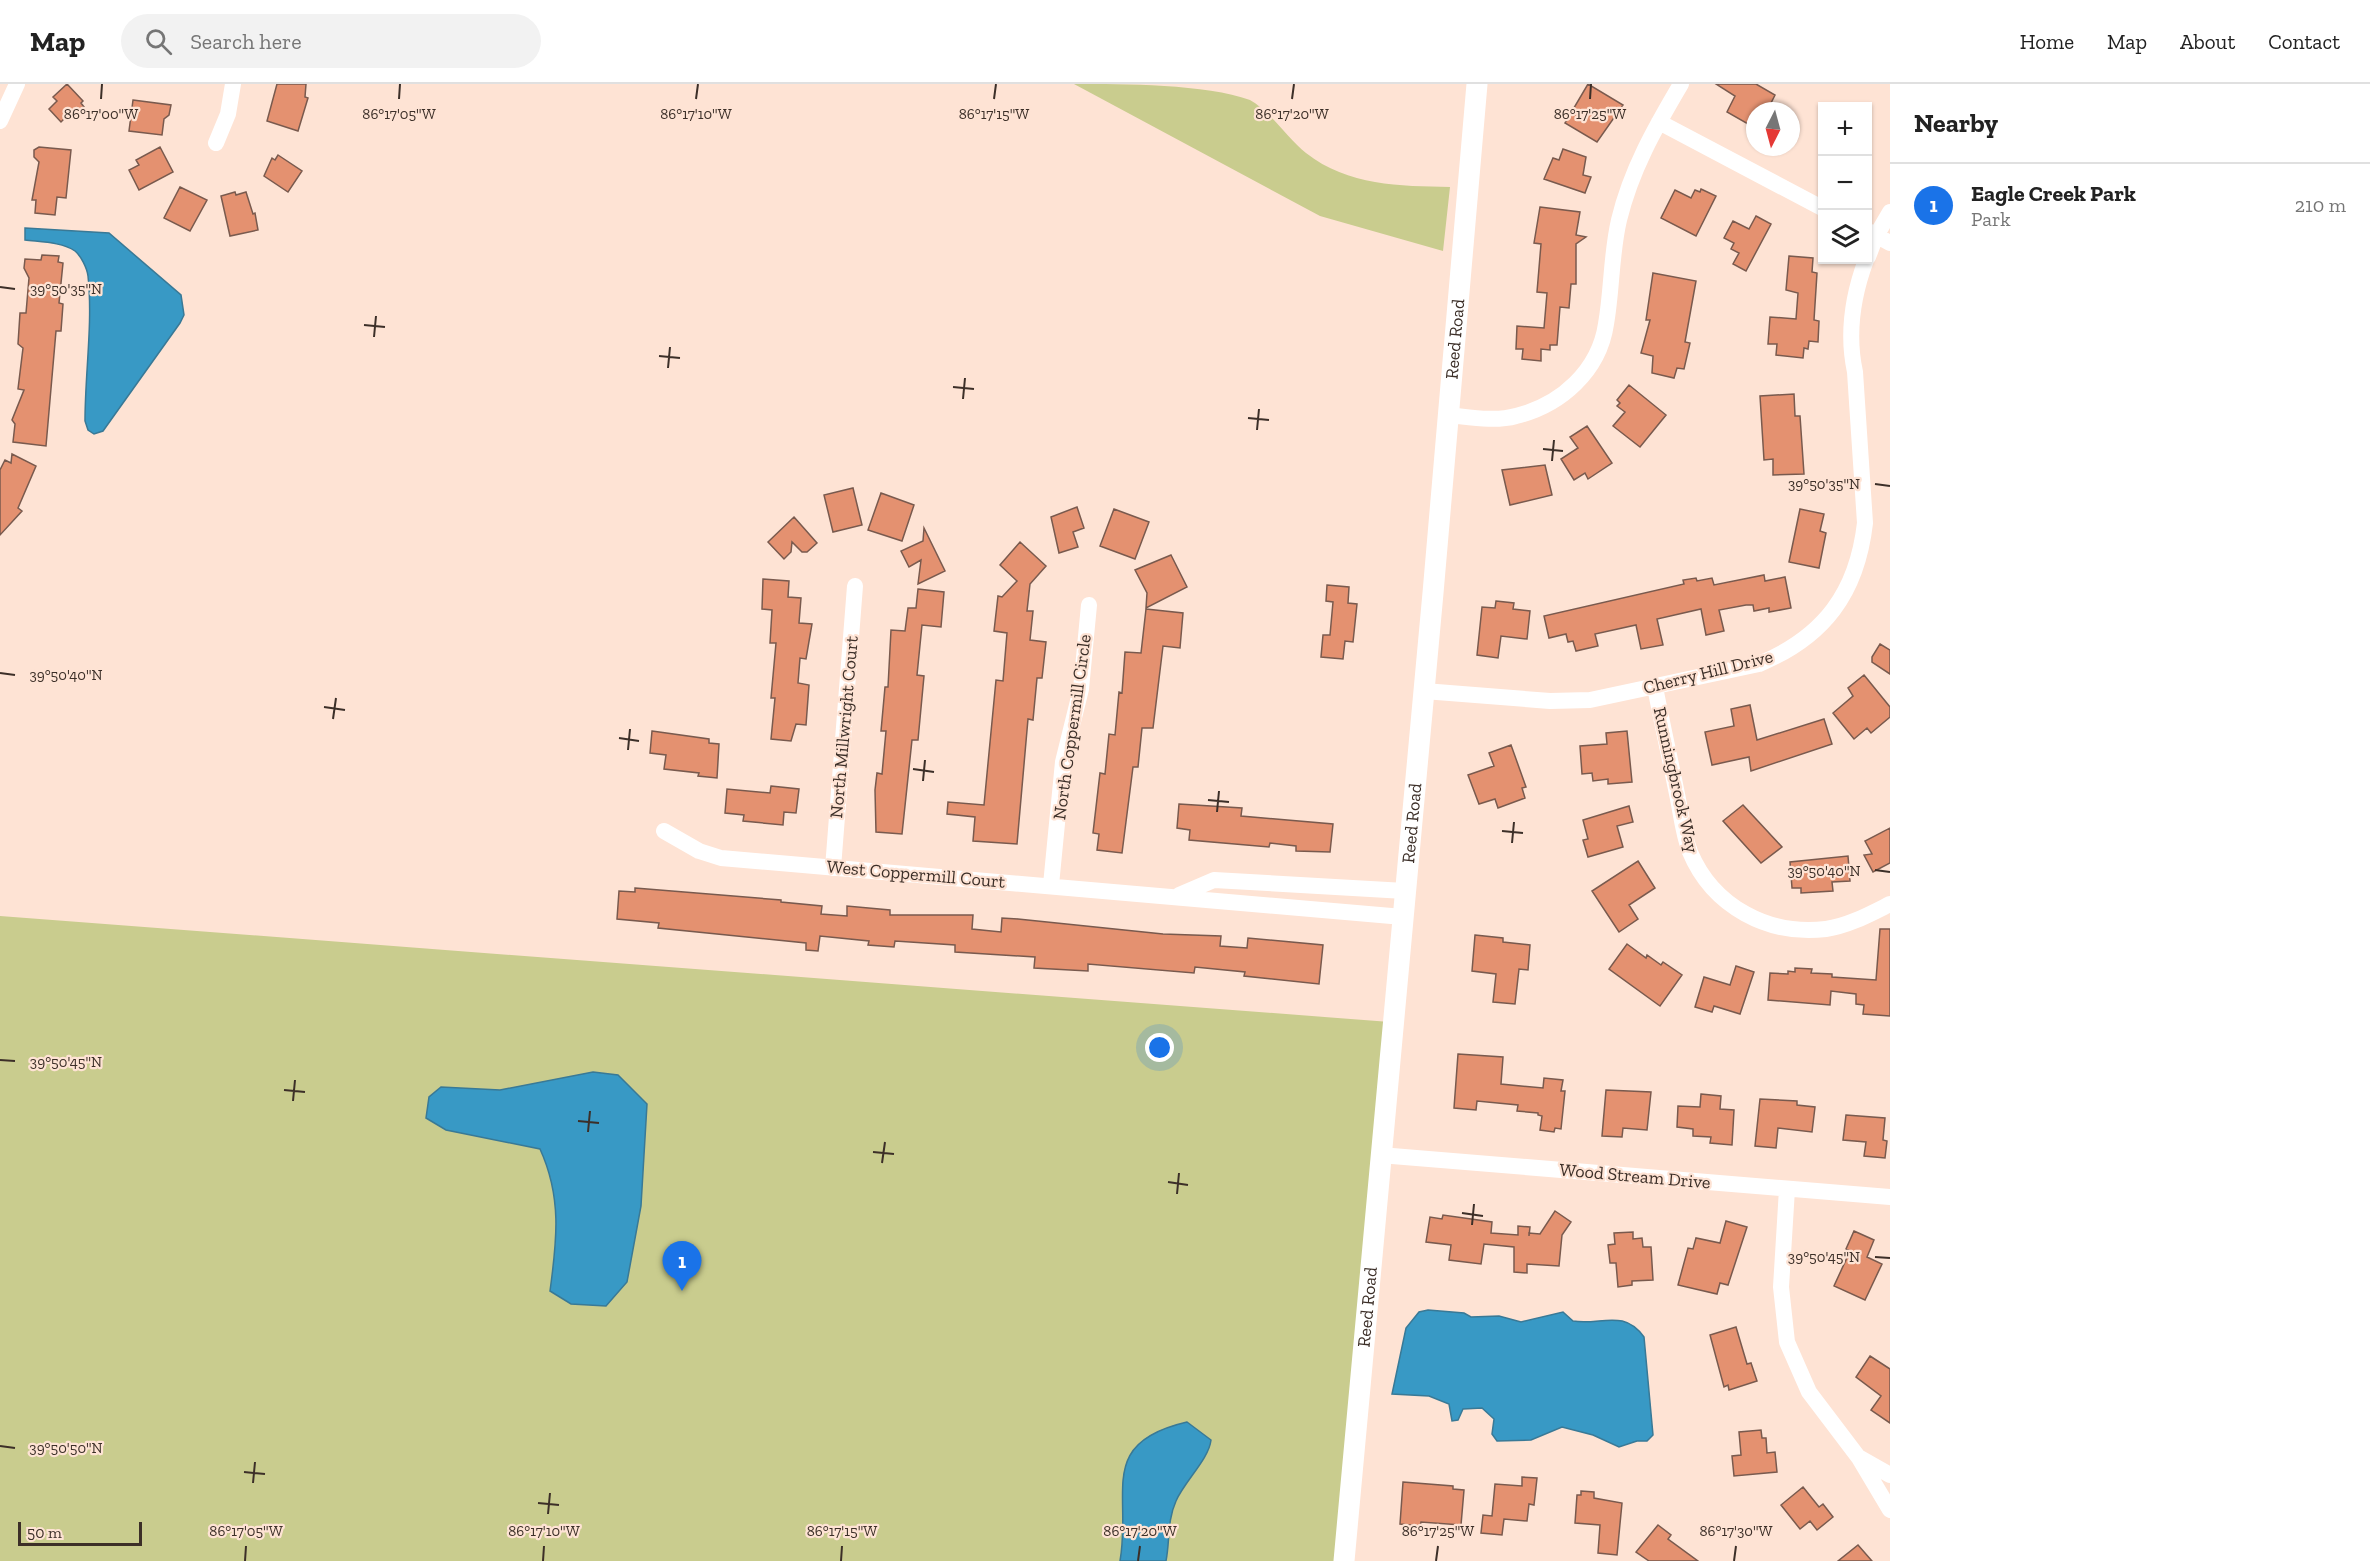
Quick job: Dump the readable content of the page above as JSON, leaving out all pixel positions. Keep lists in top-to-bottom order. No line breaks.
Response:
{"streets":{"main road":["Reed Road"],"street":["Cherry Hill Drive","North Millwright Court","North Coppermill Circle","Runningbrook Way","West Coppermill Court","Wood Stream Drive"]},"crossings":[["Reed Road","Cherry Hill Drive"],["Reed Road","West Coppermill Court"],["Reed Road","Wood Stream Drive"],["Cherry Hill Drive","Runningbrook Way"],["North Millwright Court","West Coppermill Court"],["North Coppermill Circle","West Coppermill Court"]],"scale_bar":"50 m","north":"bottom","page":{"header":"Map","search":"Search here","nav":["Home","Map","About","Contact"],"heading":"Nearby","map_buttons":["+","−"],"list":[{"mark":"1","name":"Eagle Creek Park","note":"Park","value":"210 m"}],"pins":"1","scale":"50 m"},"coordinates":["86°17'00\"W","86°17'05\"W","86°17'10\"W","86°17'15\"W","86°17'20\"W","86°17'25\"W","39°50'35\"N","39°50'40\"N","39°50'45\"N","39°50'50\"N","86°17'30\"W"]}
